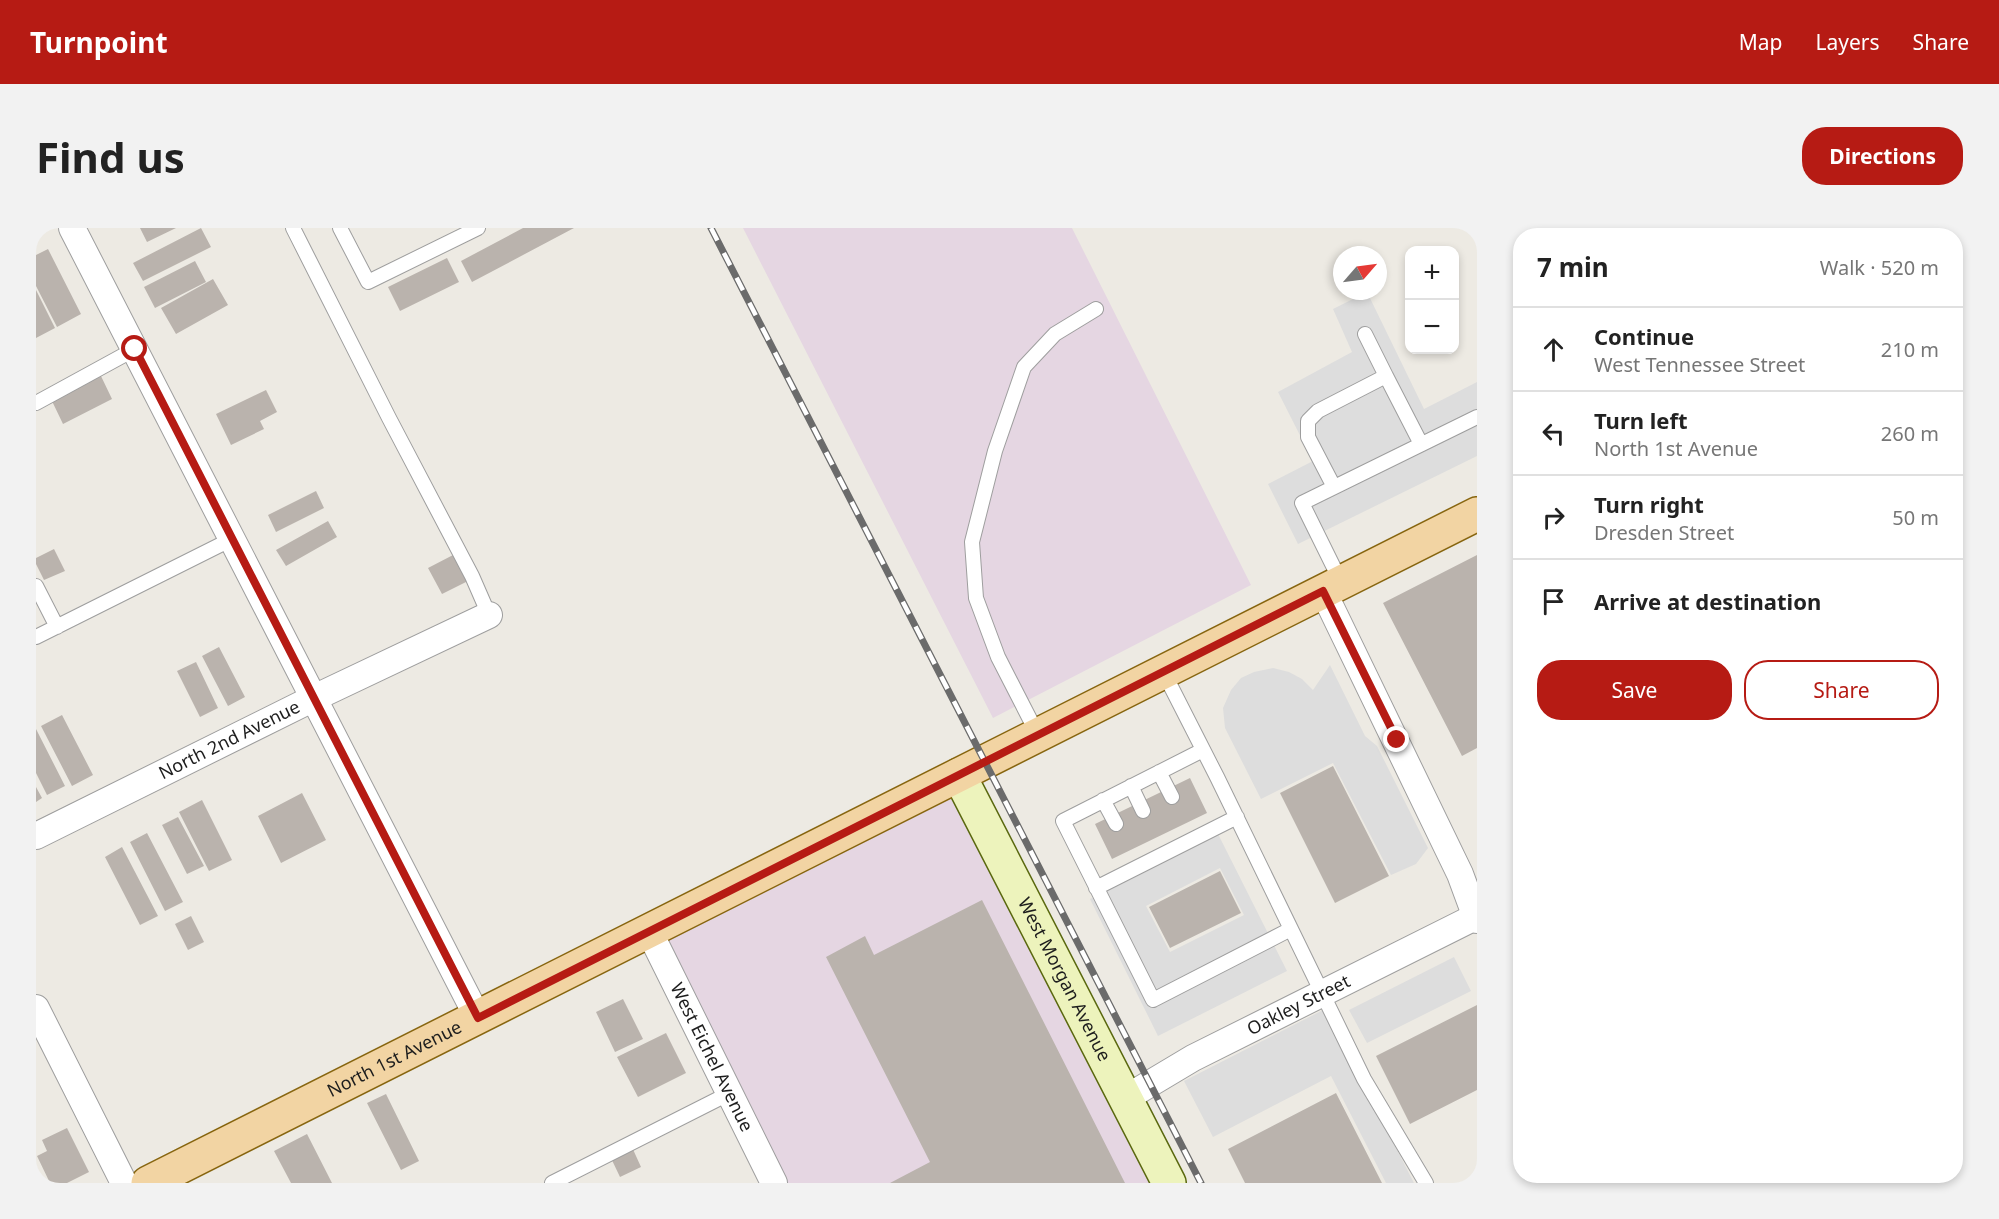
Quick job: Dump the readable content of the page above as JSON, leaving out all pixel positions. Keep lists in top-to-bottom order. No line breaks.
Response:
{"streets":{"main road":["North 1st Avenue"],"street":["North 2nd Avenue","West Morgan Avenue","Oakley Street","West Eichel Avenue"]},"crossings":[["West Morgan Avenue","Oakley Street"],["West Morgan Avenue","North 1st Avenue"],["West Eichel Avenue","North 1st Avenue"]],"north":"top right","page":{"header":"Turnpoint","nav":["Map","Layers","Share"],"buttons":["Directions",["Save","Share"]],"title":"Find us","heading":["7 min","Walk · 520 m"],"map_buttons":["+","−"],"list":[["Continue","West Tennessee Street","210 m"],["Turn left","North 1st Avenue","260 m"],["Turn right","Dresden Street","50 m"],"Arrive at destination"]}}
